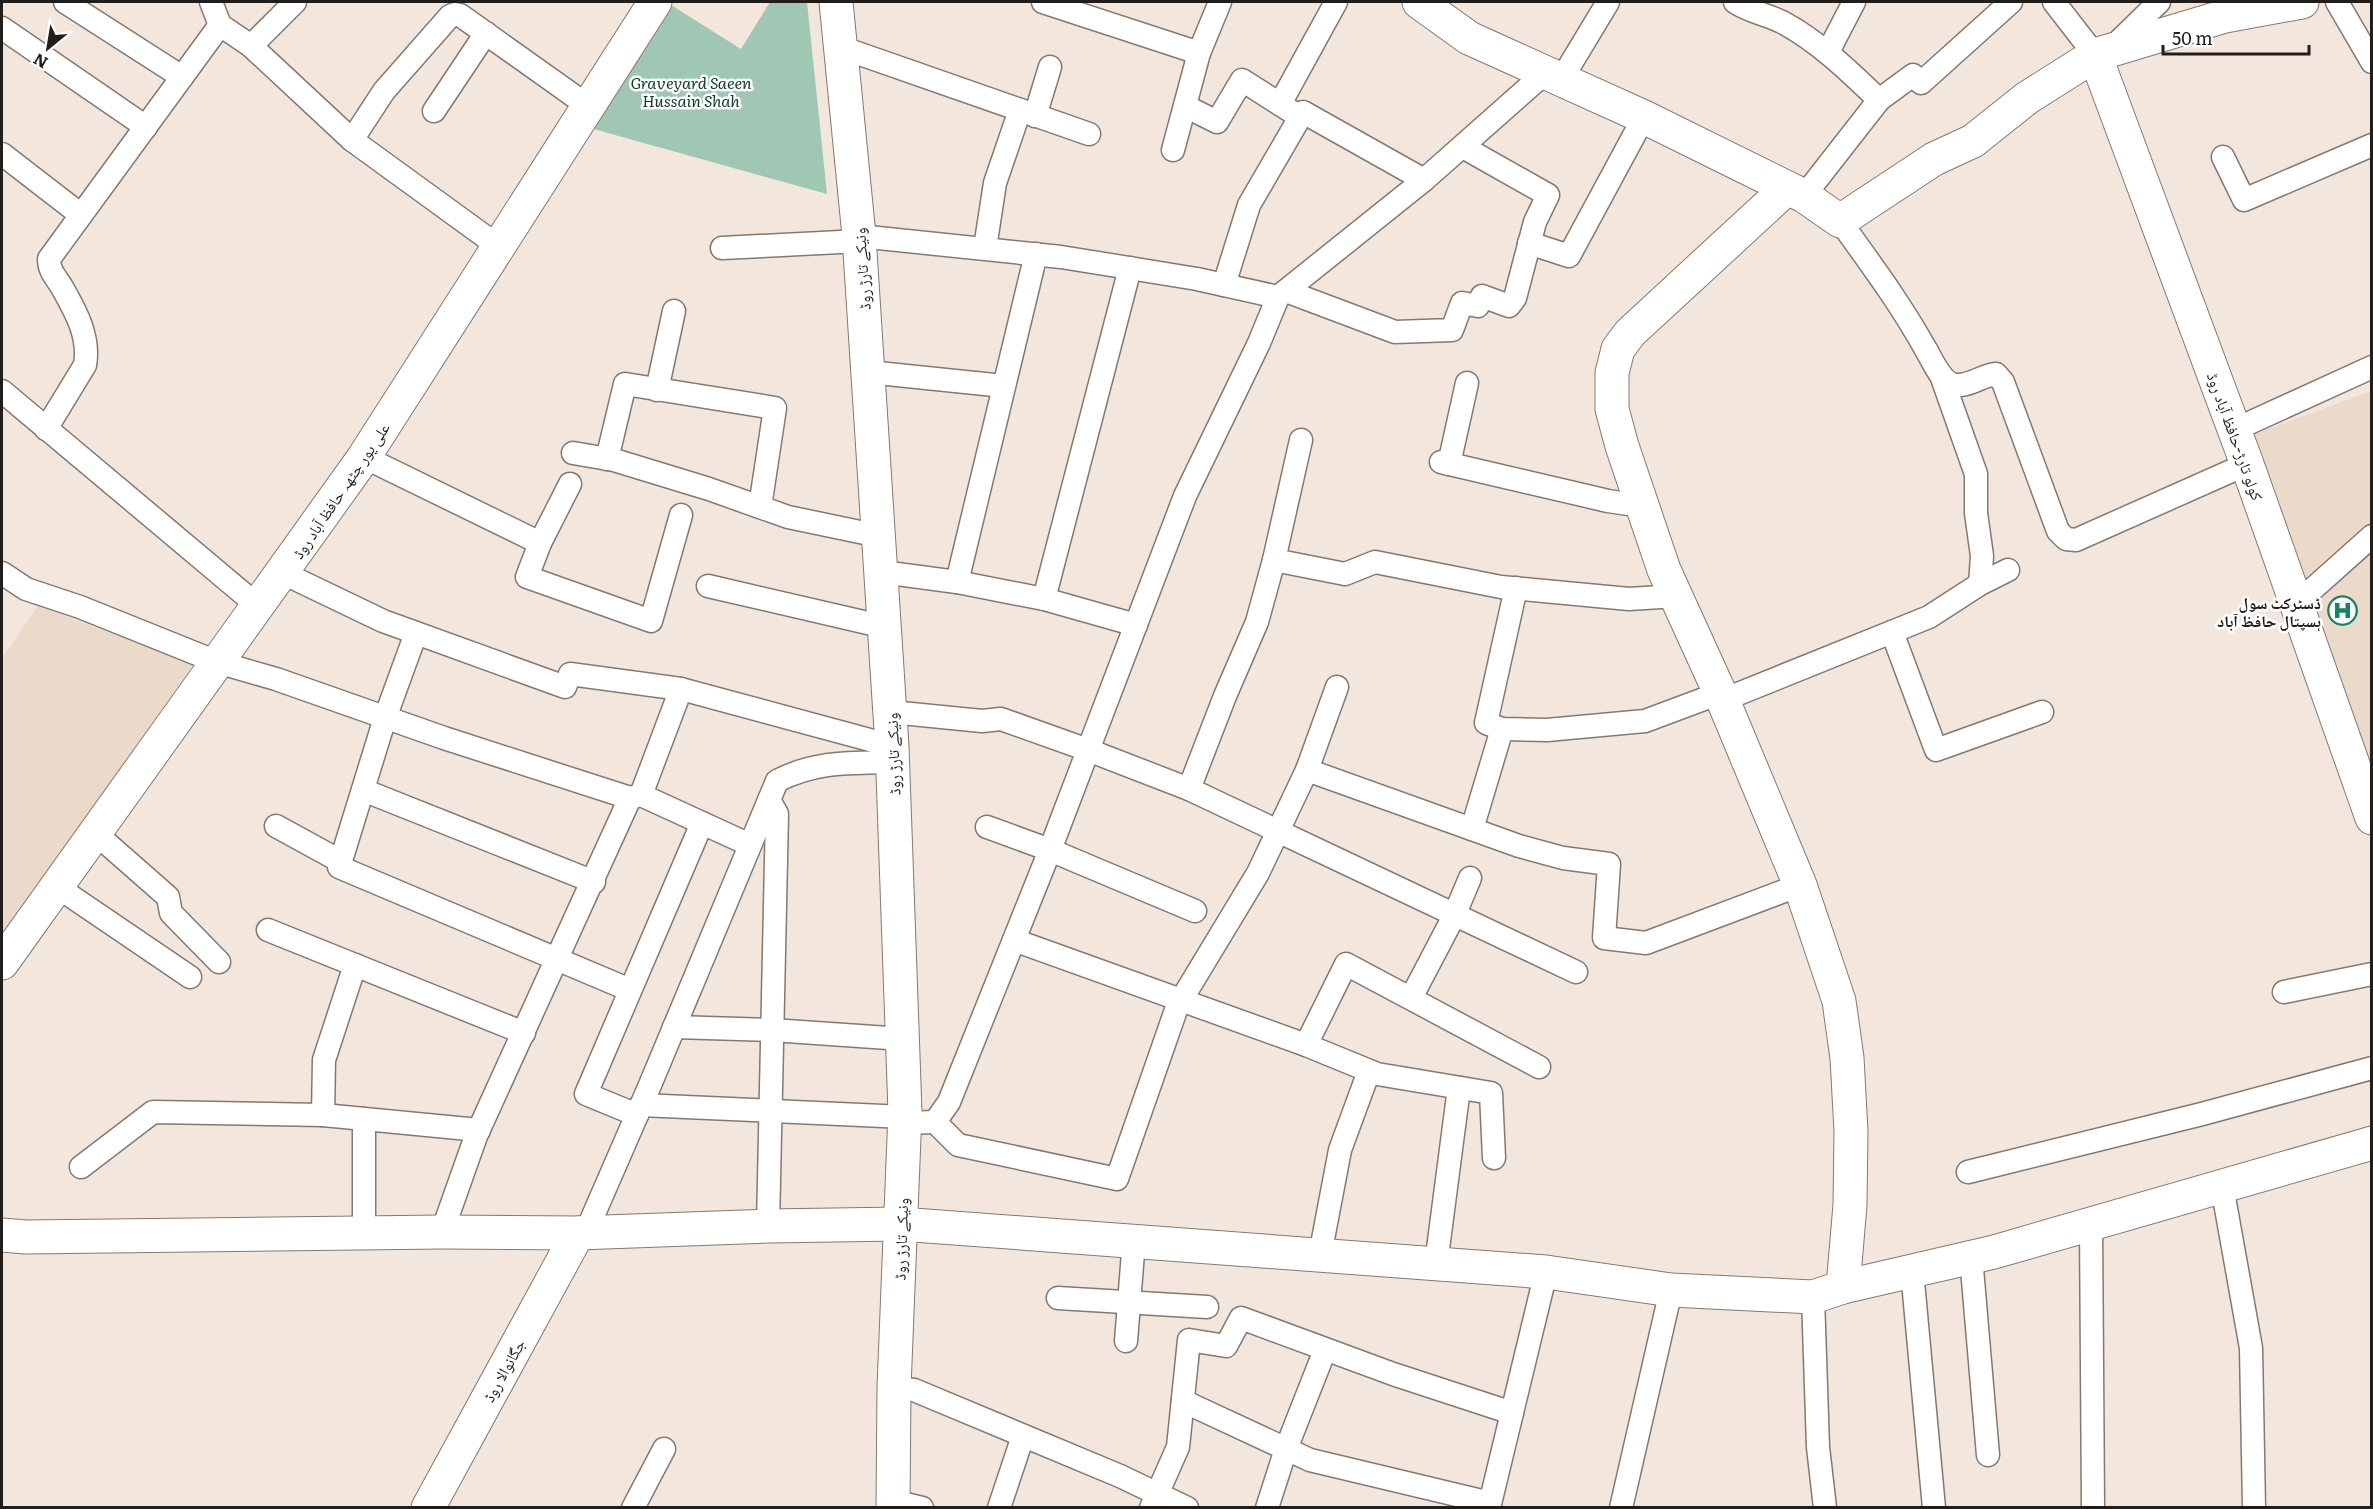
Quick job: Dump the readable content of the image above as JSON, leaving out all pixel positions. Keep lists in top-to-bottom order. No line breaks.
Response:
{"streets":{"main road":["ونیکے تارڑ روڈ","کولو تارڑ-حافظ آباد روڈ","علی پور چٹھہ حافظ آباد روڈ","جگانوالا روڈ"]},"parks":["Graveyard Saeen Hussain Shah"],"places":{"hospital":["ڈسٹرکٹ سول ہسپتال حافظ آباد"]},"scale_bar":"50 m","north":"bottom left"}
